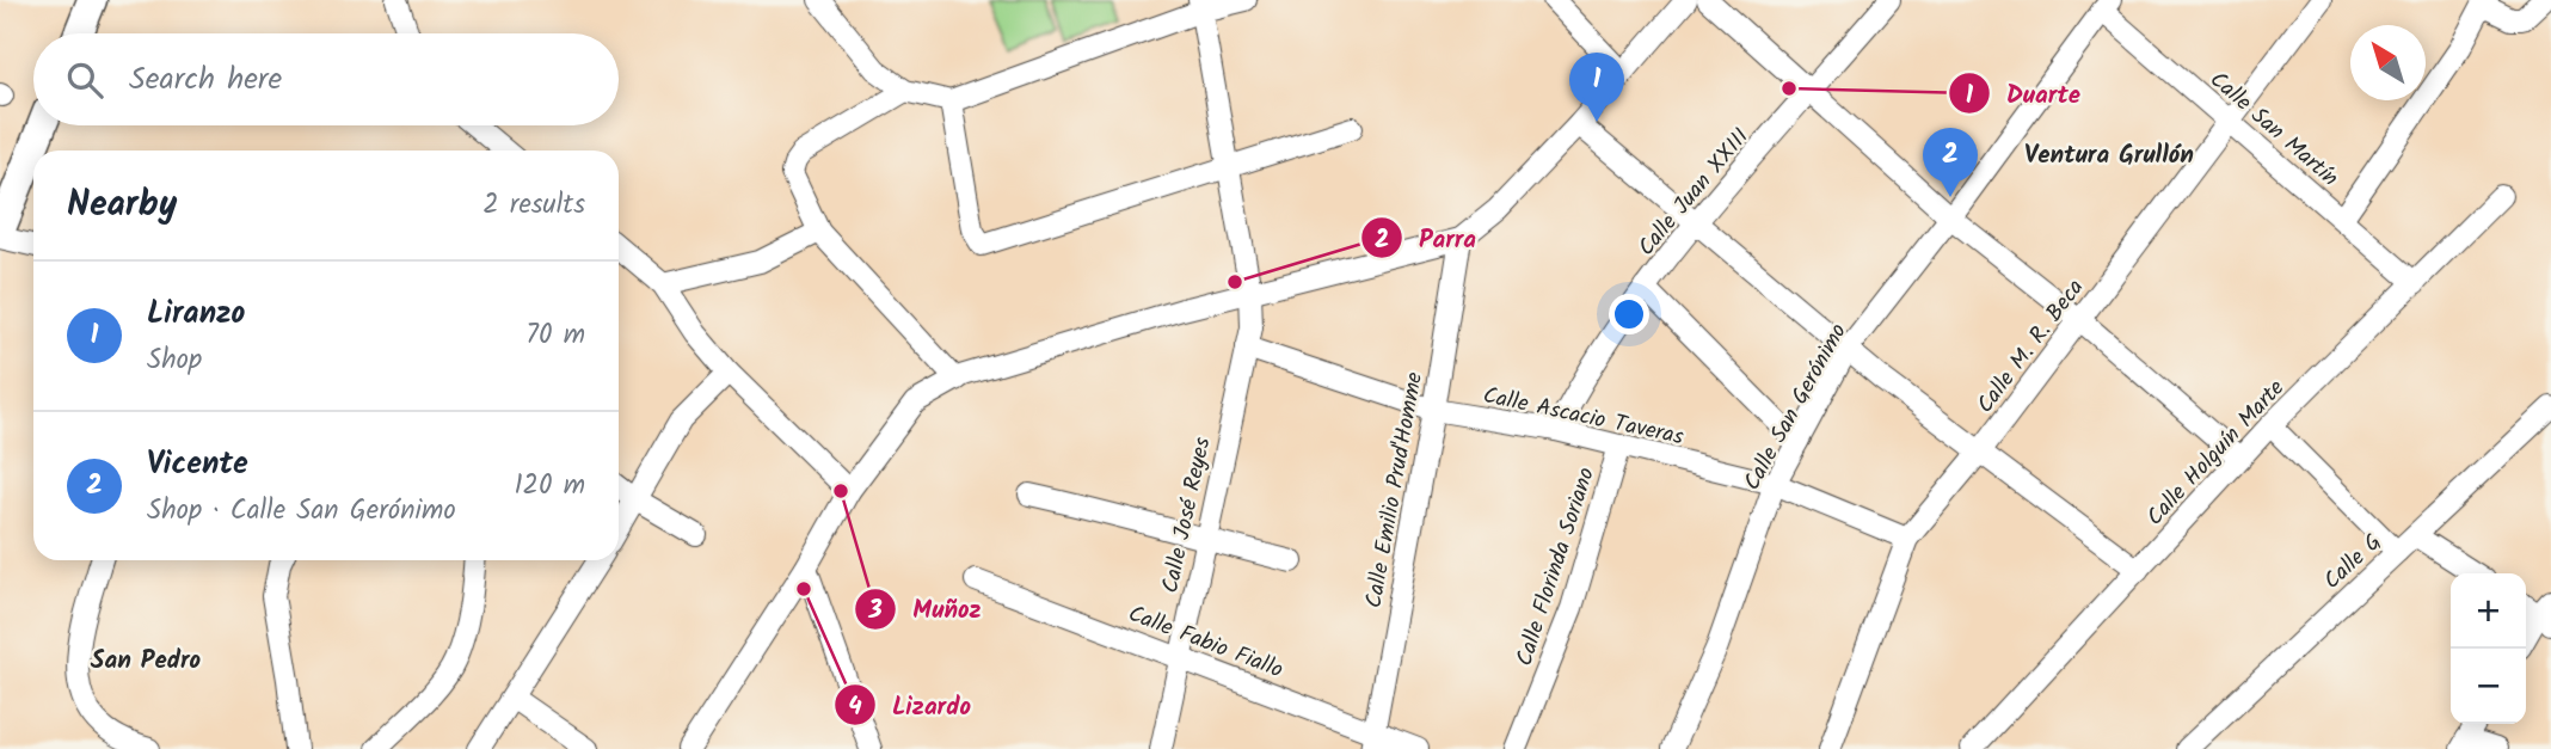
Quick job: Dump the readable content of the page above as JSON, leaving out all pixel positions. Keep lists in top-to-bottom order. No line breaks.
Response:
{"streets":{"street":["Calle San Martín","Calle Juan XXIII","Calle M. R. Beca","Calle San Gerónimo","Calle Ascacio Taveras","Calle Holguín Marte","Calle Emilio Prud'Homme","Calle José Reyes","Calle G","Calle Florinda Soriano","Calle Fabio Fiallo"]},"crossings":[["Calle San Martín","Calle M. R. Beca"],["Calle San Martín","Calle San Gerónimo"],["Calle San Martín","Calle Holguín Marte"],["Calle Juan XXIII","Calle Ascacio Taveras"],["Calle M. R. Beca","Calle Ascacio Taveras"],["Calle San Gerónimo","Calle Ascacio Taveras"],["Calle Ascacio Taveras","Calle Emilio Prud'Homme"],["Calle Ascacio Taveras","Calle José Reyes"],["Calle Ascacio Taveras","Calle Florinda Soriano"],["Calle Emilio Prud'Homme","Calle Fabio Fiallo"],["Calle José Reyes","Calle Fabio Fiallo"]],"districts":["Ventura Grullón","San Pedro"],"places":["Duarte","Parra","Muñoz","Lizardo"],"north":"top left","page":{"search":"Search here","pins":["1","2"],"heading":["Nearby","2 results"],"list":[{"mark":"1","name":"Liranzo","note":"Shop","value":"70 m"},{"mark":"2","name":"Vicente","note":"Shop · Calle San Gerónimo","value":"120 m"}],"map_buttons":["+","−"]}}
